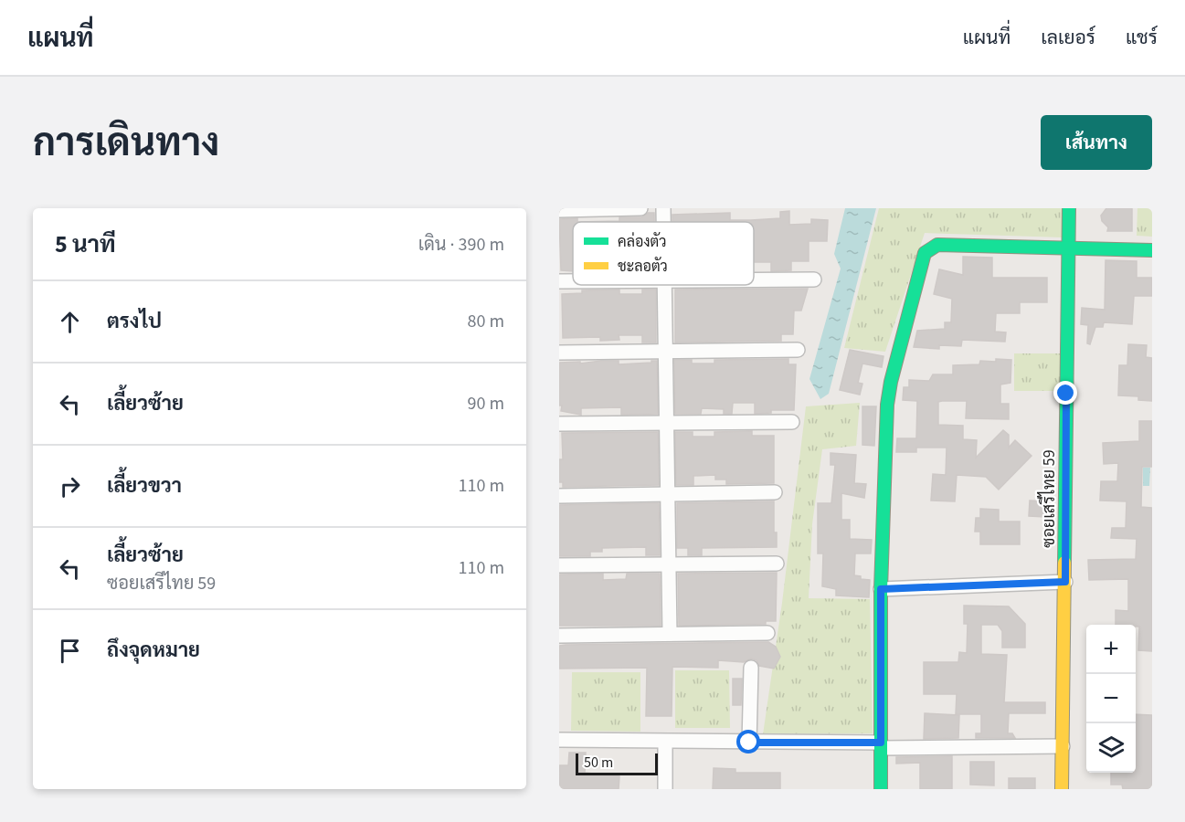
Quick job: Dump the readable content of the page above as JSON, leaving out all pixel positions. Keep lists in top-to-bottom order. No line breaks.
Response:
{"streets":{"street":["ซอยเสรีไทย 59"]},"legend":["คล่องตัว","ชะลอตัว"],"scale_bar":"50 m","page":{"header":"แผนที่","nav":["แผนที่","เลเยอร์","แชร์"],"title":"การเดินทาง","buttons":"เส้นทาง","heading":["5 นาที","เดิน · 390 m"],"list":[["ตรงไป","80 m"],["เลี้ยวซ้าย","90 m"],["เลี้ยวขวา","110 m"],["เลี้ยวซ้าย","ซอยเสรีไทย 59","110 m"],"ถึงจุดหมาย"],"map_buttons":["+","−"],"scale":"50 m"}}
